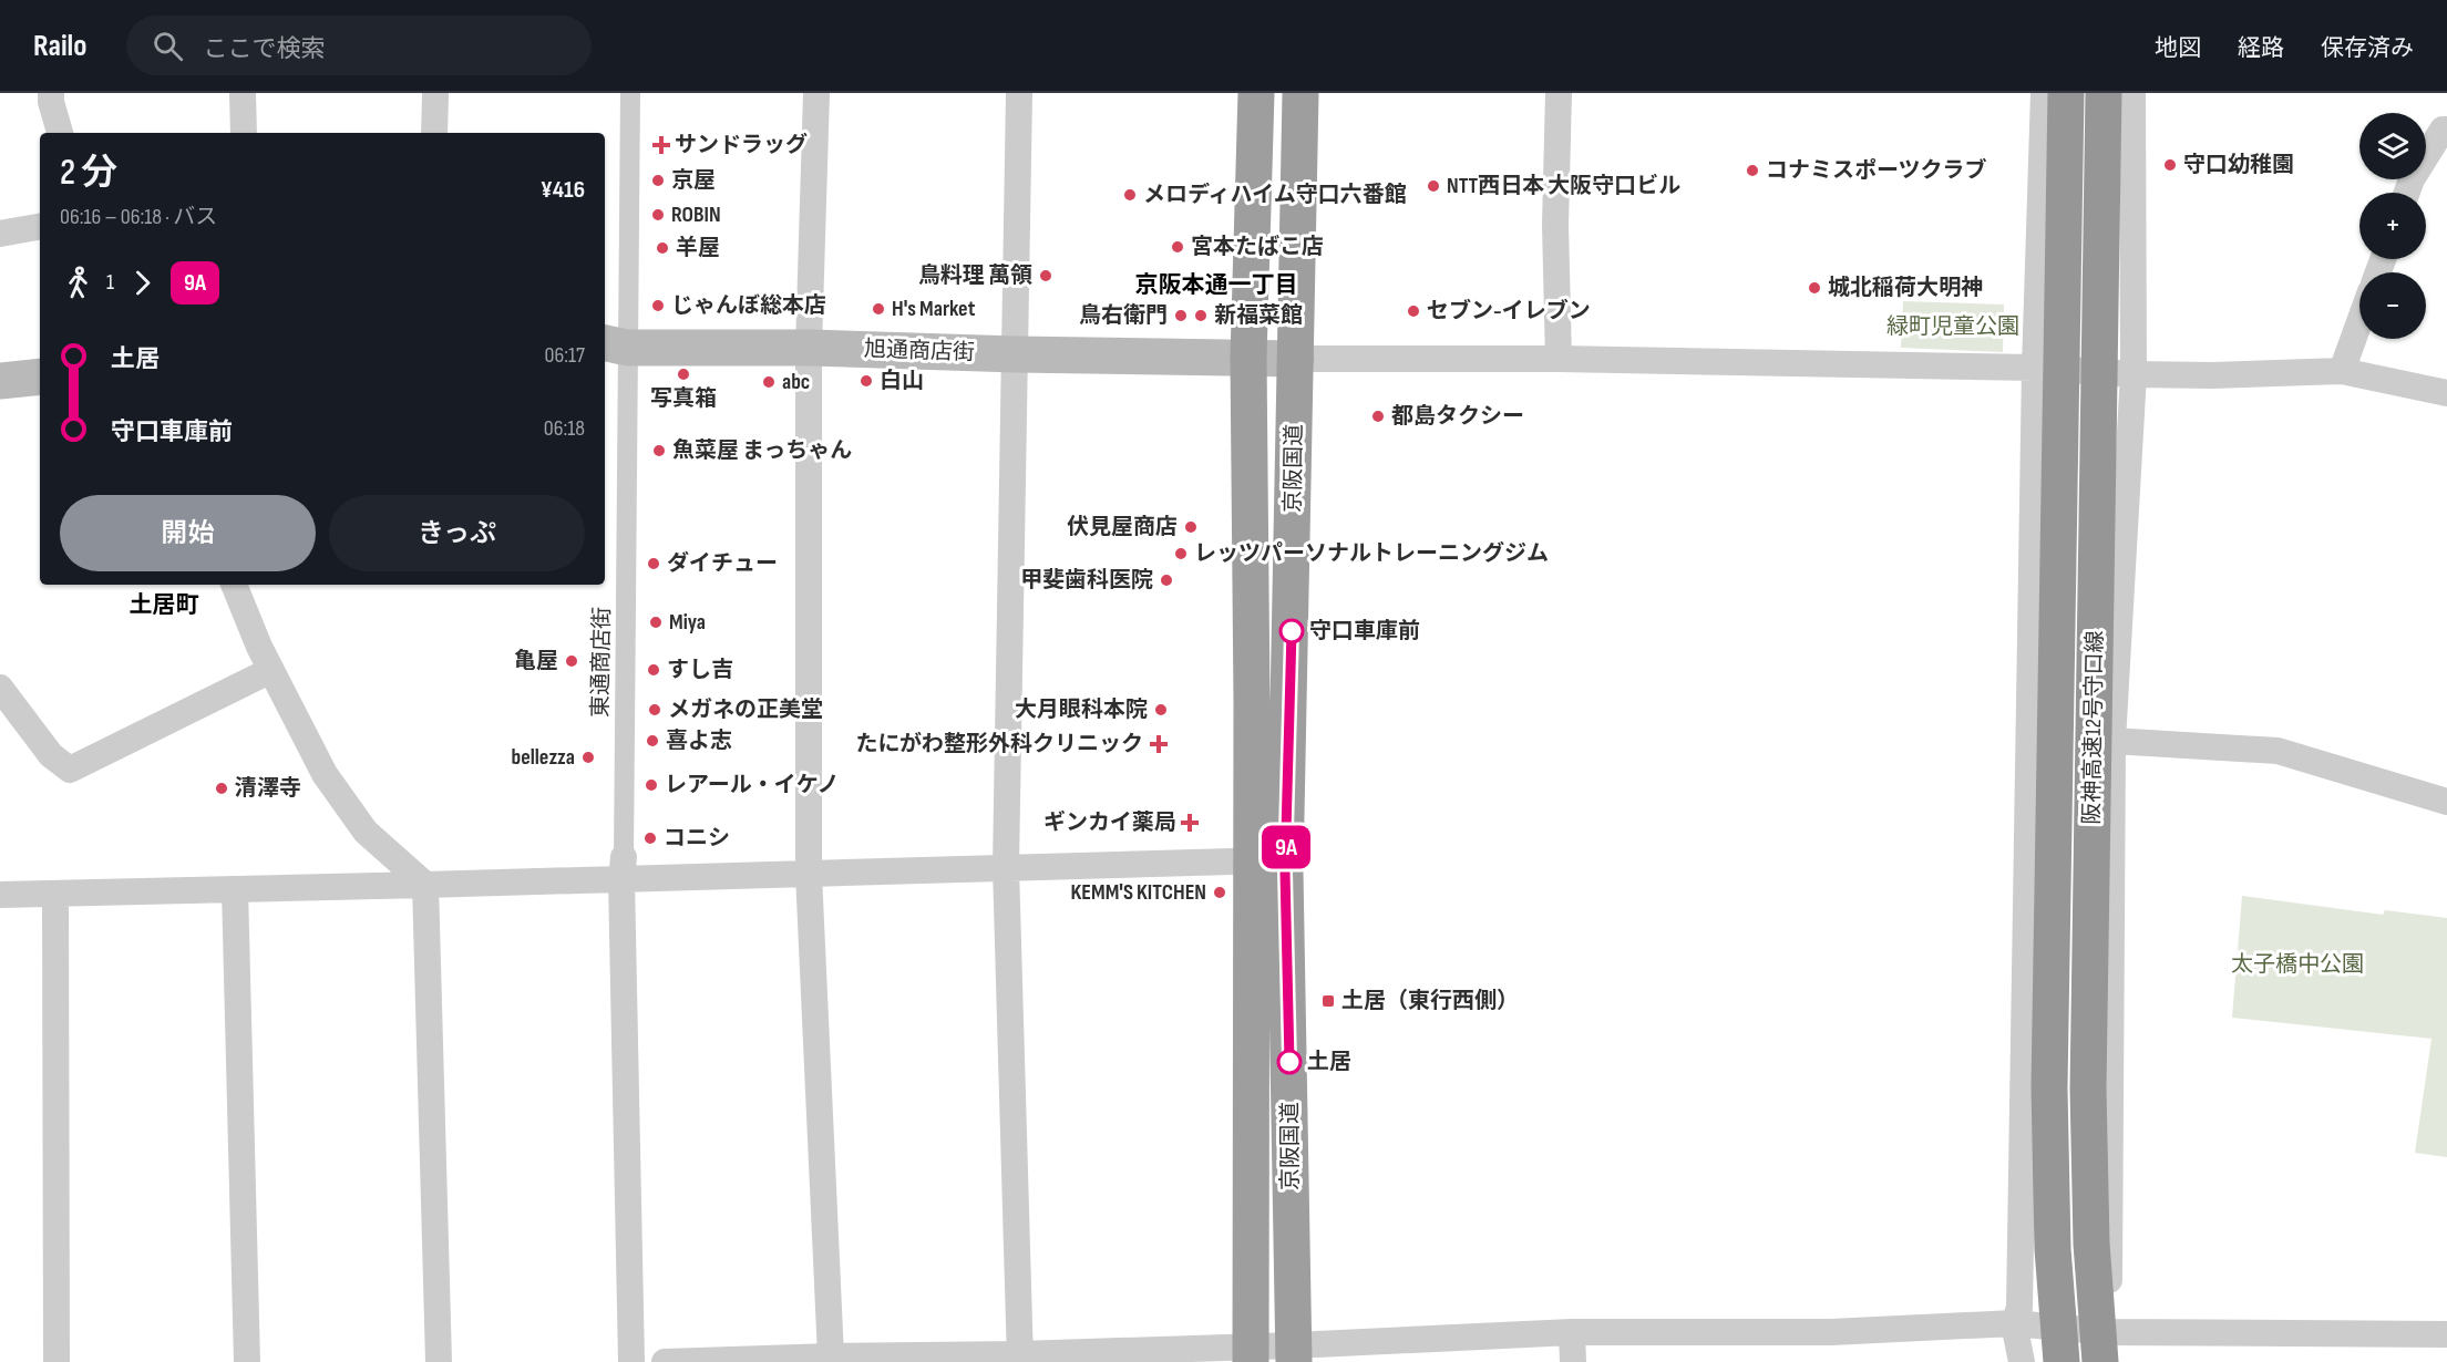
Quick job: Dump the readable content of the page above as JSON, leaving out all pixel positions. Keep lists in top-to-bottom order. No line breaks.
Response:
{"streets":{"highway":["京阪国道","阪神高速12号守口線"],"main road":["旭通商店街"],"street":["東通商店街"]},"crossings":[["旭通商店街","京阪国道"],["旭通商店街","東通商店街"]],"districts":["京阪本通一丁目","土居町"],"parks":["緑町児童公園","太子橋中公園"],"places":{"health":["サンドラッグ","たにがわ整形外科クリニック","ギンカイ薬局"],"other":["守口幼稚園","コナミスポーツクラブ","京屋","NTT西日本 大阪守口ビル","メロディハイム守口六番館","ROBIN","宮本たばこ店","羊屋","鳥料理 萬領","城北稲荷大明神","じゃんぼ総本店","H's Market","セブン-イレブン","鳥右衛門","新福菜館","写真箱","白山","abc","都島タクシー","魚菜屋 まっちゃん","伏見屋商店","レッツパーソナルトレーニングジム","ダイチュー","甲斐歯科医院","Miya","守口車庫前","亀屋","すし吉","メガネの正美堂","大月眼科本院","喜よ志","bellezza","レアール・イケノ","清澤寺","コニシ","KEMM'S KITCHEN","土居"],"transit":["土居（東行西側）"]},"lines":["bus line 9A"],"page":{"header":"Railo","search":"ここで検索","nav":["地図","経路","保存済み"],"on_map":"9A","map_buttons":["+","−"],"heading":["2 分","06:16 – 06:18 · バス","¥416"],"legs":["1","9A"],"list":[{"name":"土居","value":"06:17"},{"name":"守口車庫前","value":"06:18"}],"buttons":["開始","きっぷ"]}}
